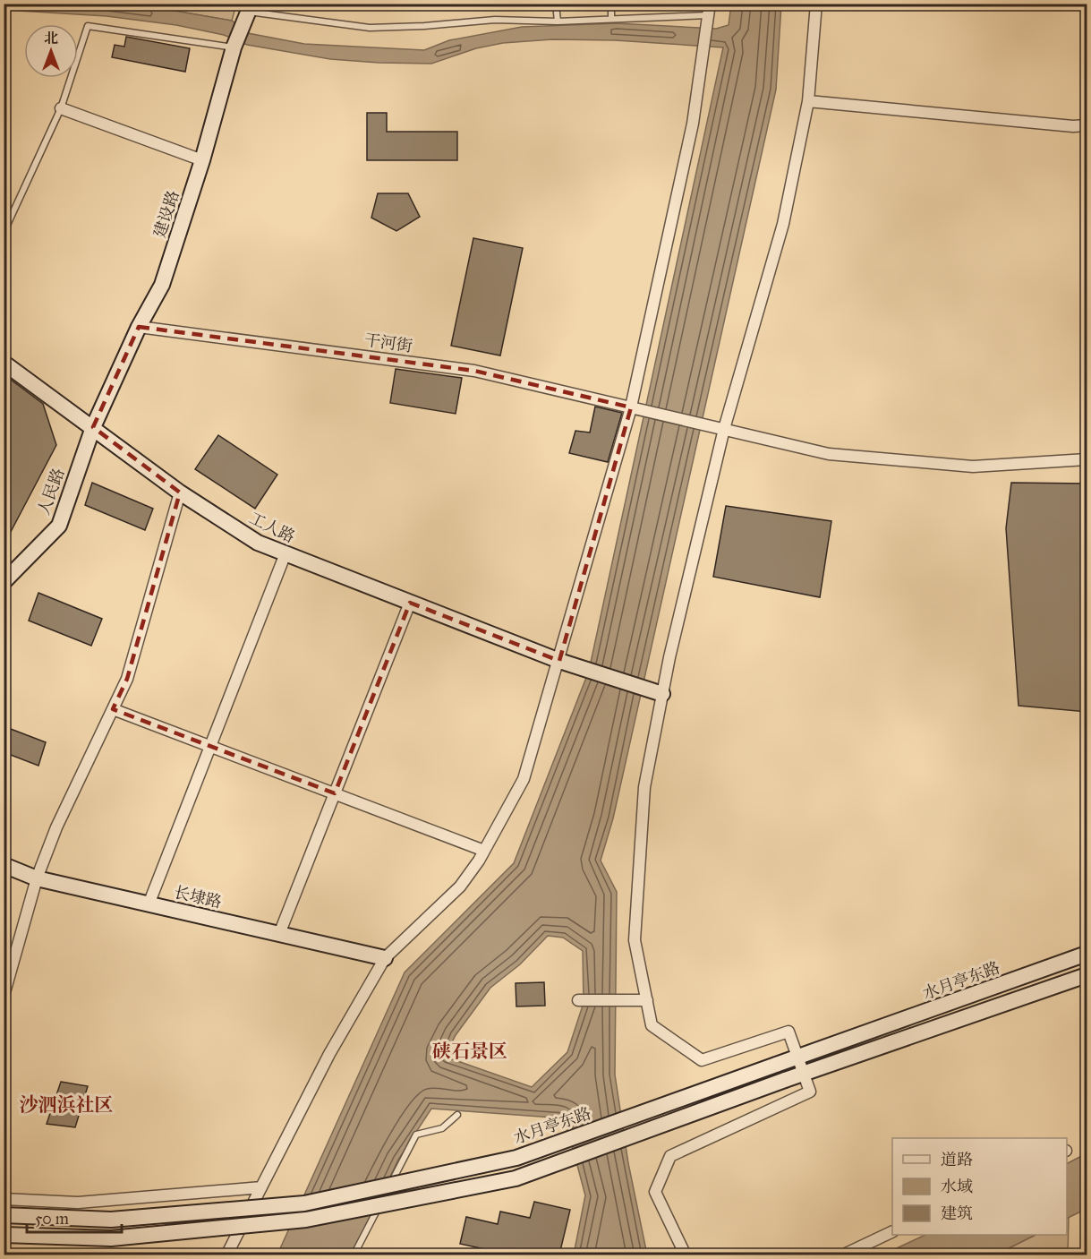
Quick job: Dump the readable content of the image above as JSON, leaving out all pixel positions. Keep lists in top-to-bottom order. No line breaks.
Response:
{"streets":{"main road":["建设路","人民路","工人路","长埭路","水月亭东路"],"street":["干河街"]},"crossings":[["建设路","干河街"],["建设路","人民路"],["建设路","工人路"],["人民路","工人路"]],"districts":["硖石景区","沙泗浜社区"],"legend":["道路","水域","建筑"],"scale_bar":"50 m","north":"top"}
